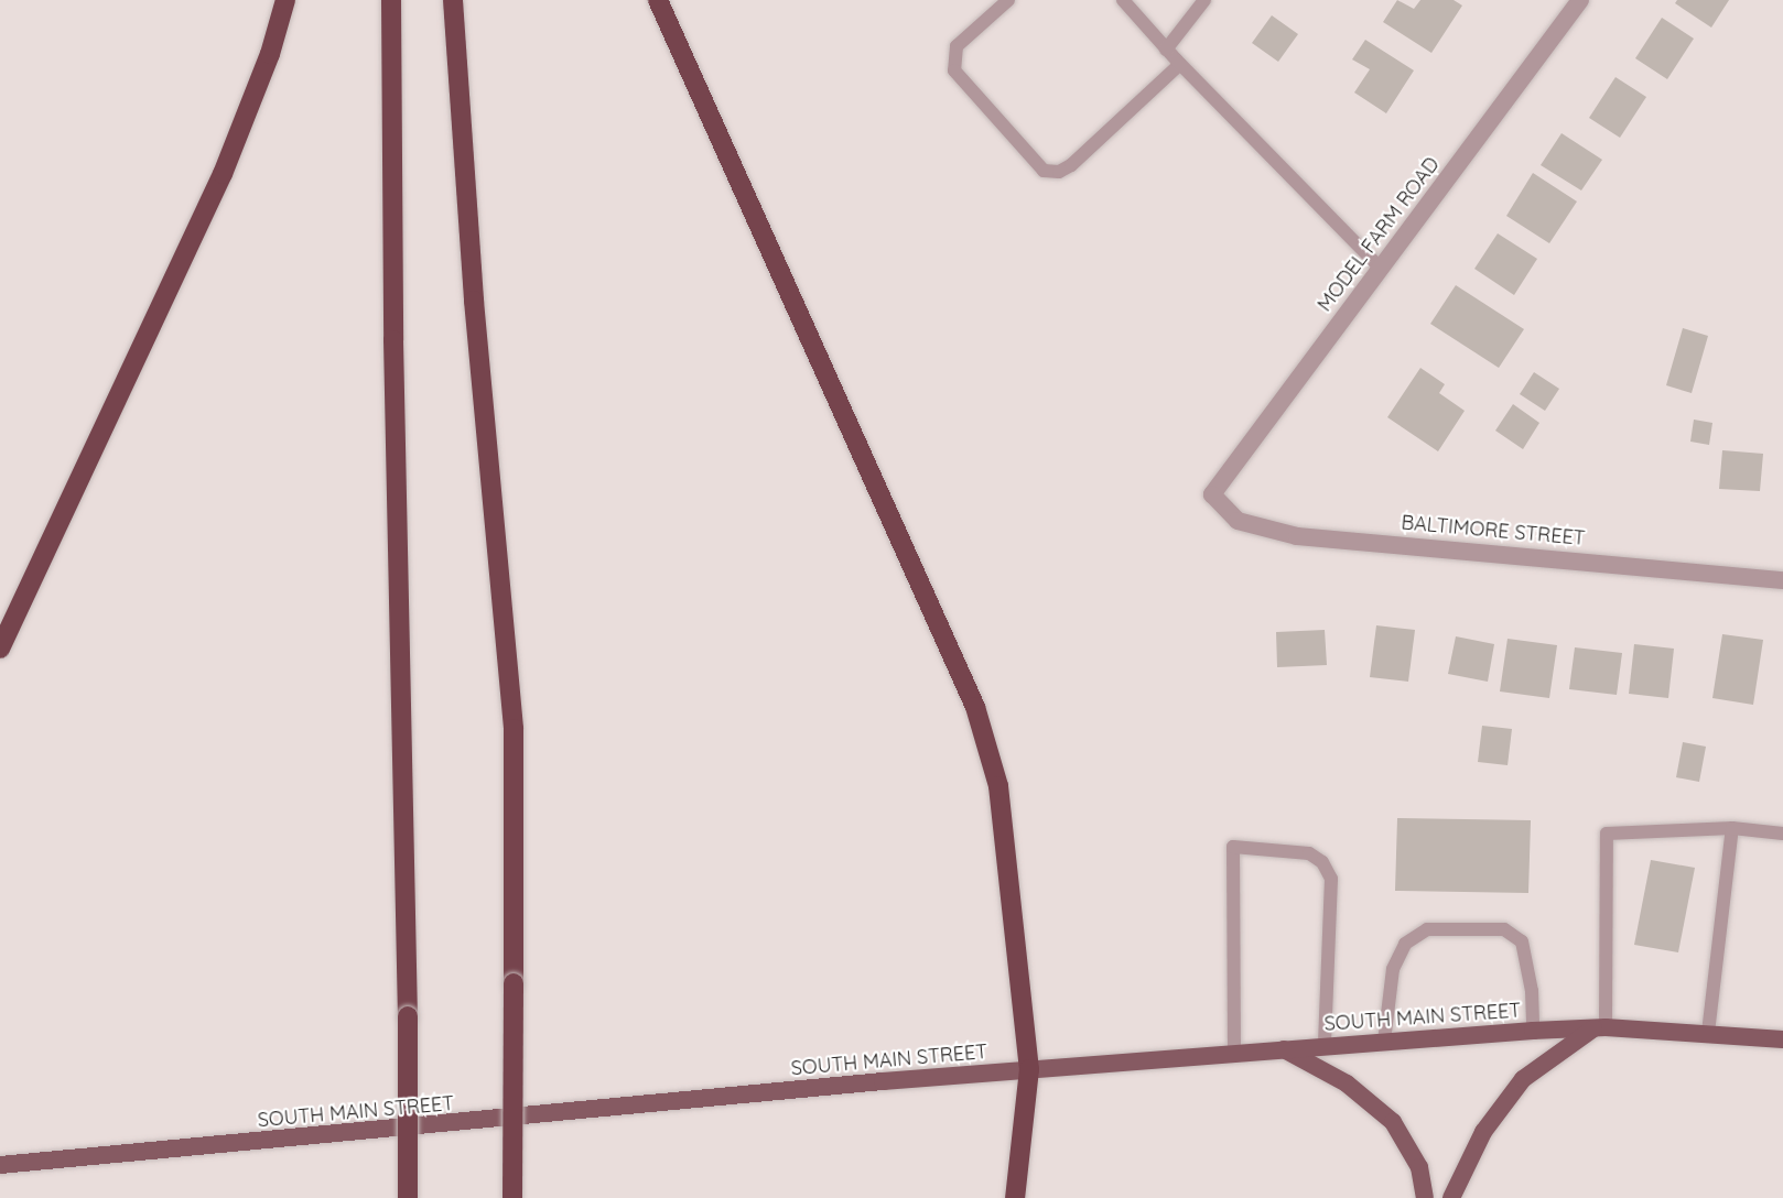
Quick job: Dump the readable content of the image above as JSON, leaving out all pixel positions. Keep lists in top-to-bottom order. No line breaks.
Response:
{"streets":{"main road":["SOUTH MAIN STREET"],"street":["MODEL FARM ROAD","BALTIMORE STREET"]},"crossings":[["MODEL FARM ROAD","BALTIMORE STREET"]]}
